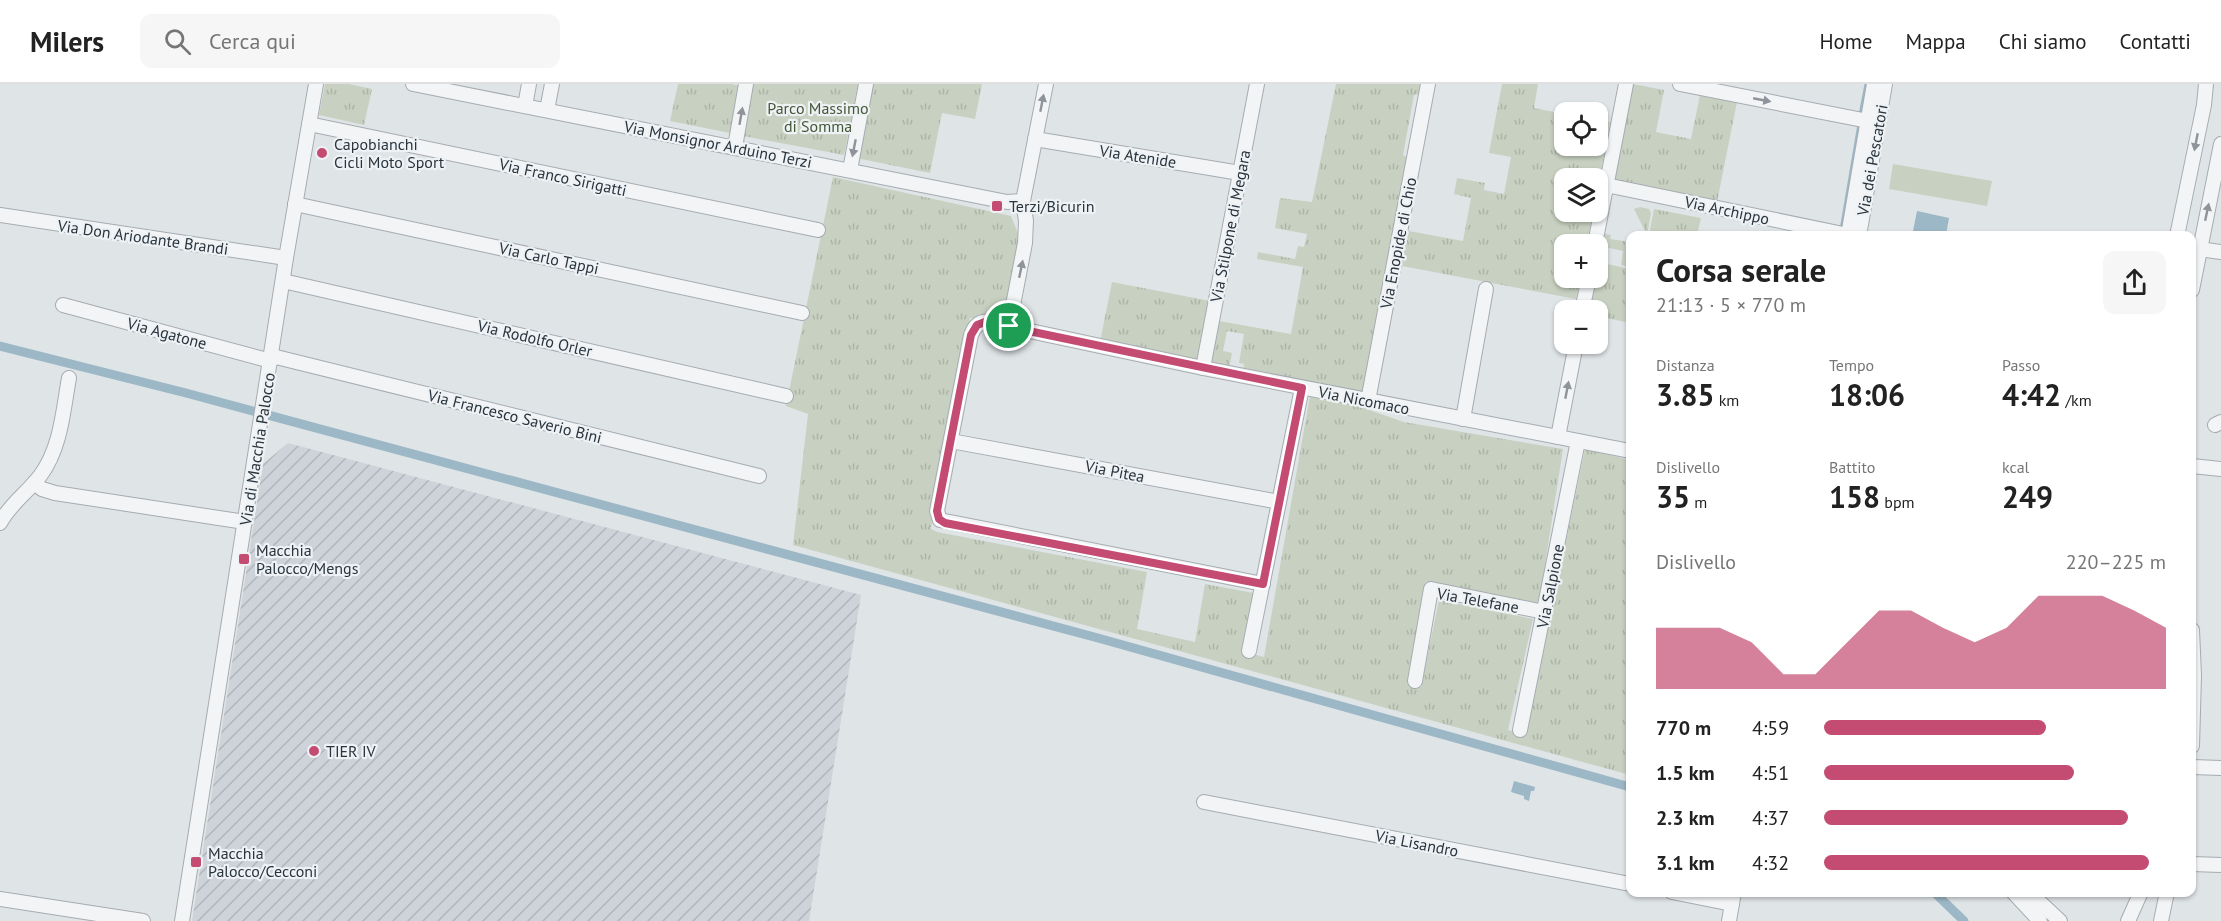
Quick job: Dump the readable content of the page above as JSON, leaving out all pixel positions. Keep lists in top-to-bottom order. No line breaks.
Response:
{"streets":{"street":["Via Monsignor Arduino Terzi","Via Atenide","Via dei Pescatori","Via Franco Sirigatti","Via Archippo","Via Stilpone di Megara","Via Don Ariodante Brandi","Via Enopide di Chio","Via Carlo Tappi","Via Agatone","Via Rodolfo Orler","Via Nicomaco","Via Francesco Saverio Bini","Via di Macchia Palocco","Via Pitea","Via Salpione","Via Telefane","Via Lisandro"]},"crossings":[["Via Atenide","Via Stilpone di Megara"],["Via Franco Sirigatti","Via di Macchia Palocco"],["Via Stilpone di Megara","Via Nicomaco"],["Via Don Ariodante Brandi","Via di Macchia Palocco"],["Via Enopide di Chio","Via Nicomaco"],["Via Carlo Tappi","Via di Macchia Palocco"],["Via Agatone","Via Francesco Saverio Bini"],["Via Agatone","Via di Macchia Palocco"],["Via Rodolfo Orler","Via di Macchia Palocco"],["Via Nicomaco","Via Pitea"],["Via Nicomaco","Via Salpione"],["Via Francesco Saverio Bini","Via di Macchia Palocco"],["Via Salpione","Via Telefane"]],"parks":["Parco Massimo di Somma"],"places":{"other":["Capobianchi Cicli Moto Sport","TIER IV"],"transit":["Terzi/Bicurin","Macchia Palocco/Mengs","Macchia Palocco/Cecconi"]},"page":{"header":"Milers","search":"Cerca qui","nav":["Home","Mappa","Chi siamo","Contatti"],"map_buttons":["+","−"],"heading":["Corsa serale","21:13 · 5 × 770 m"],"stats":[["Distanza","3.85 km"],["Tempo","18:06"],["Passo","4:42 /km"],["Dislivello","35 m"],["Battito","158 bpm"],["kcal","249"]],"chart":["Dislivello","220–225 m"],"list":[{"name":"770 m","note":"4:59"},{"name":"1.5 km","note":"4:51"},{"name":"2.3 km","note":"4:37"},{"name":"3.1 km","note":"4:32"}]}}
